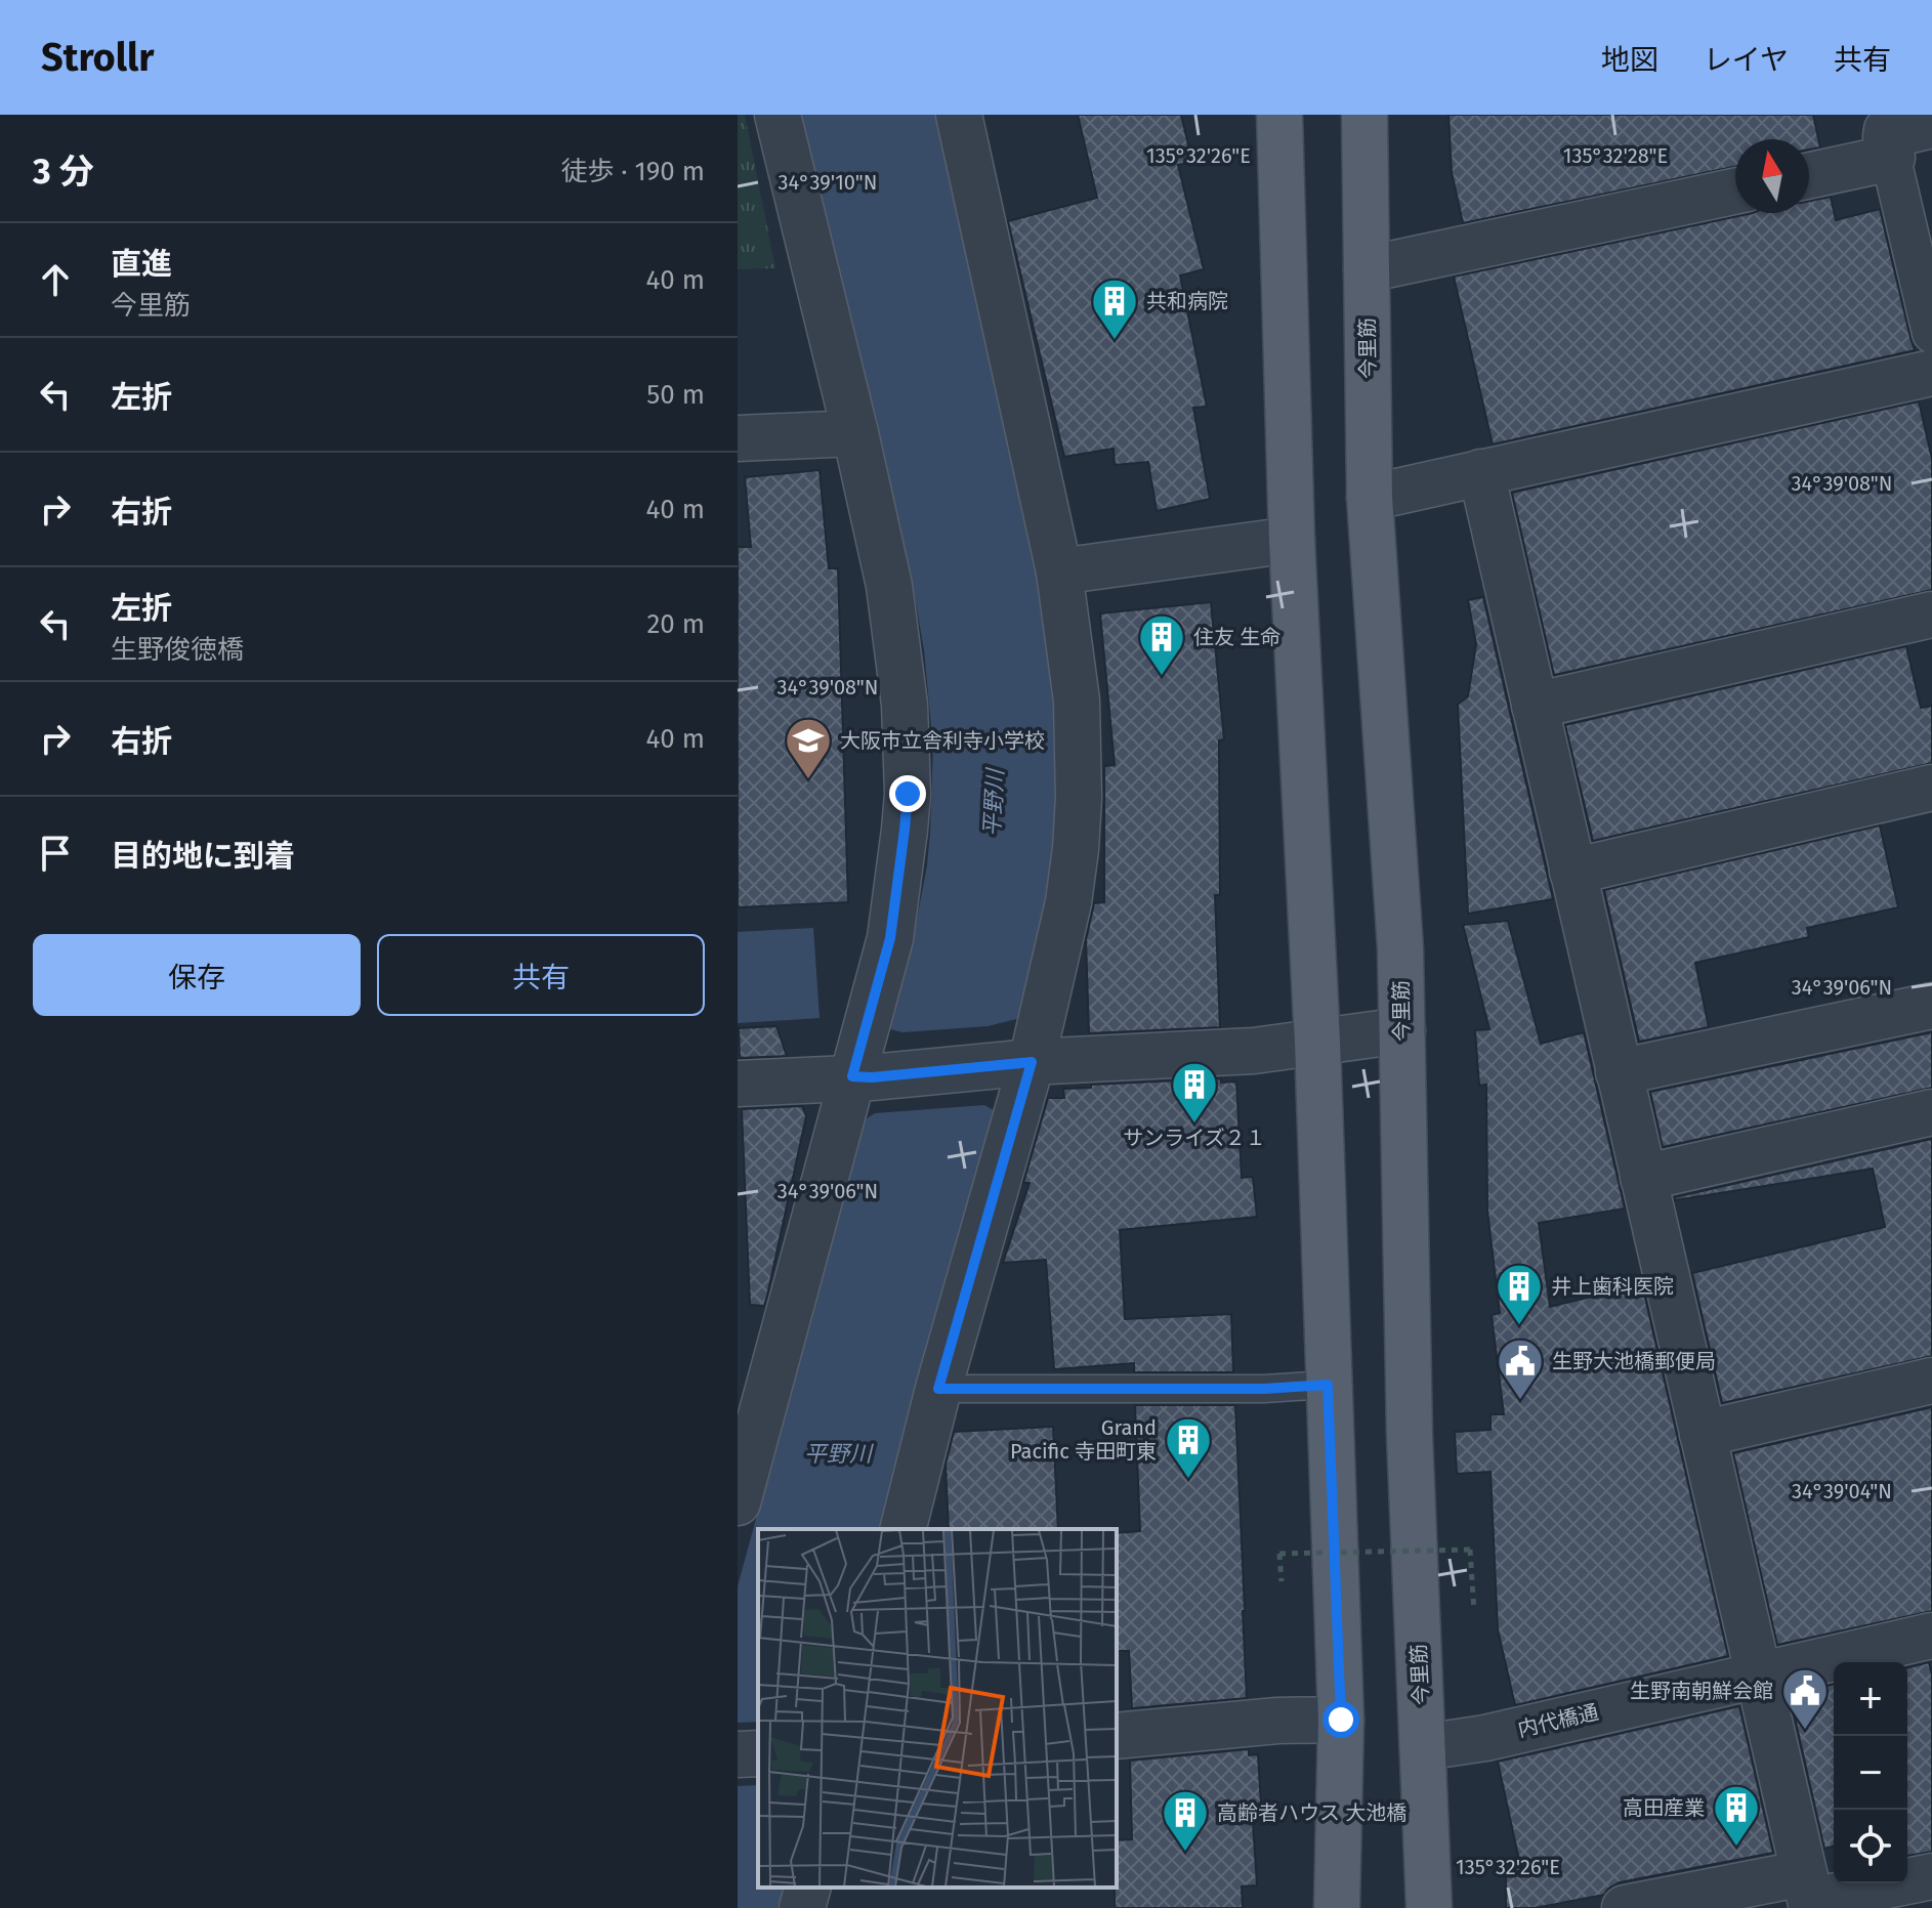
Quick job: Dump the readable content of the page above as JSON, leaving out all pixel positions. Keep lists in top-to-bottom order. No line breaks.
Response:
{"streets":{"main road":["今里筋"],"street":["内代橋通"]},"crossings":[["今里筋","内代橋通"]],"water":["平野川"],"places":{"building":["共和病院","住友 生命","サンライズ２１","井上歯科医院","Grand Pacific 寺田町東","高田産業","高齢者ハウス 大池橋"],"school or university":["大阪市立舎利寺小学校"],"public building":["生野大池橋郵便局","生野南朝鮮会館"]},"north":"top","page":{"header":"Strollr","nav":["地図","レイヤ","共有"],"heading":["3 分","徒歩 · 190 m"],"list":[["直進","今里筋","40 m"],["左折","50 m"],["右折","40 m"],["左折","生野俊徳橋","20 m"],["右折","40 m"],"目的地に到着"],"buttons":["保存","共有"],"map_buttons":["+","−"]},"coordinates":["135°32'26\"E","135°32'28\"E","34°39'10\"N","34°39'08\"N","34°39'06\"N","34°39'04\"N"]}
